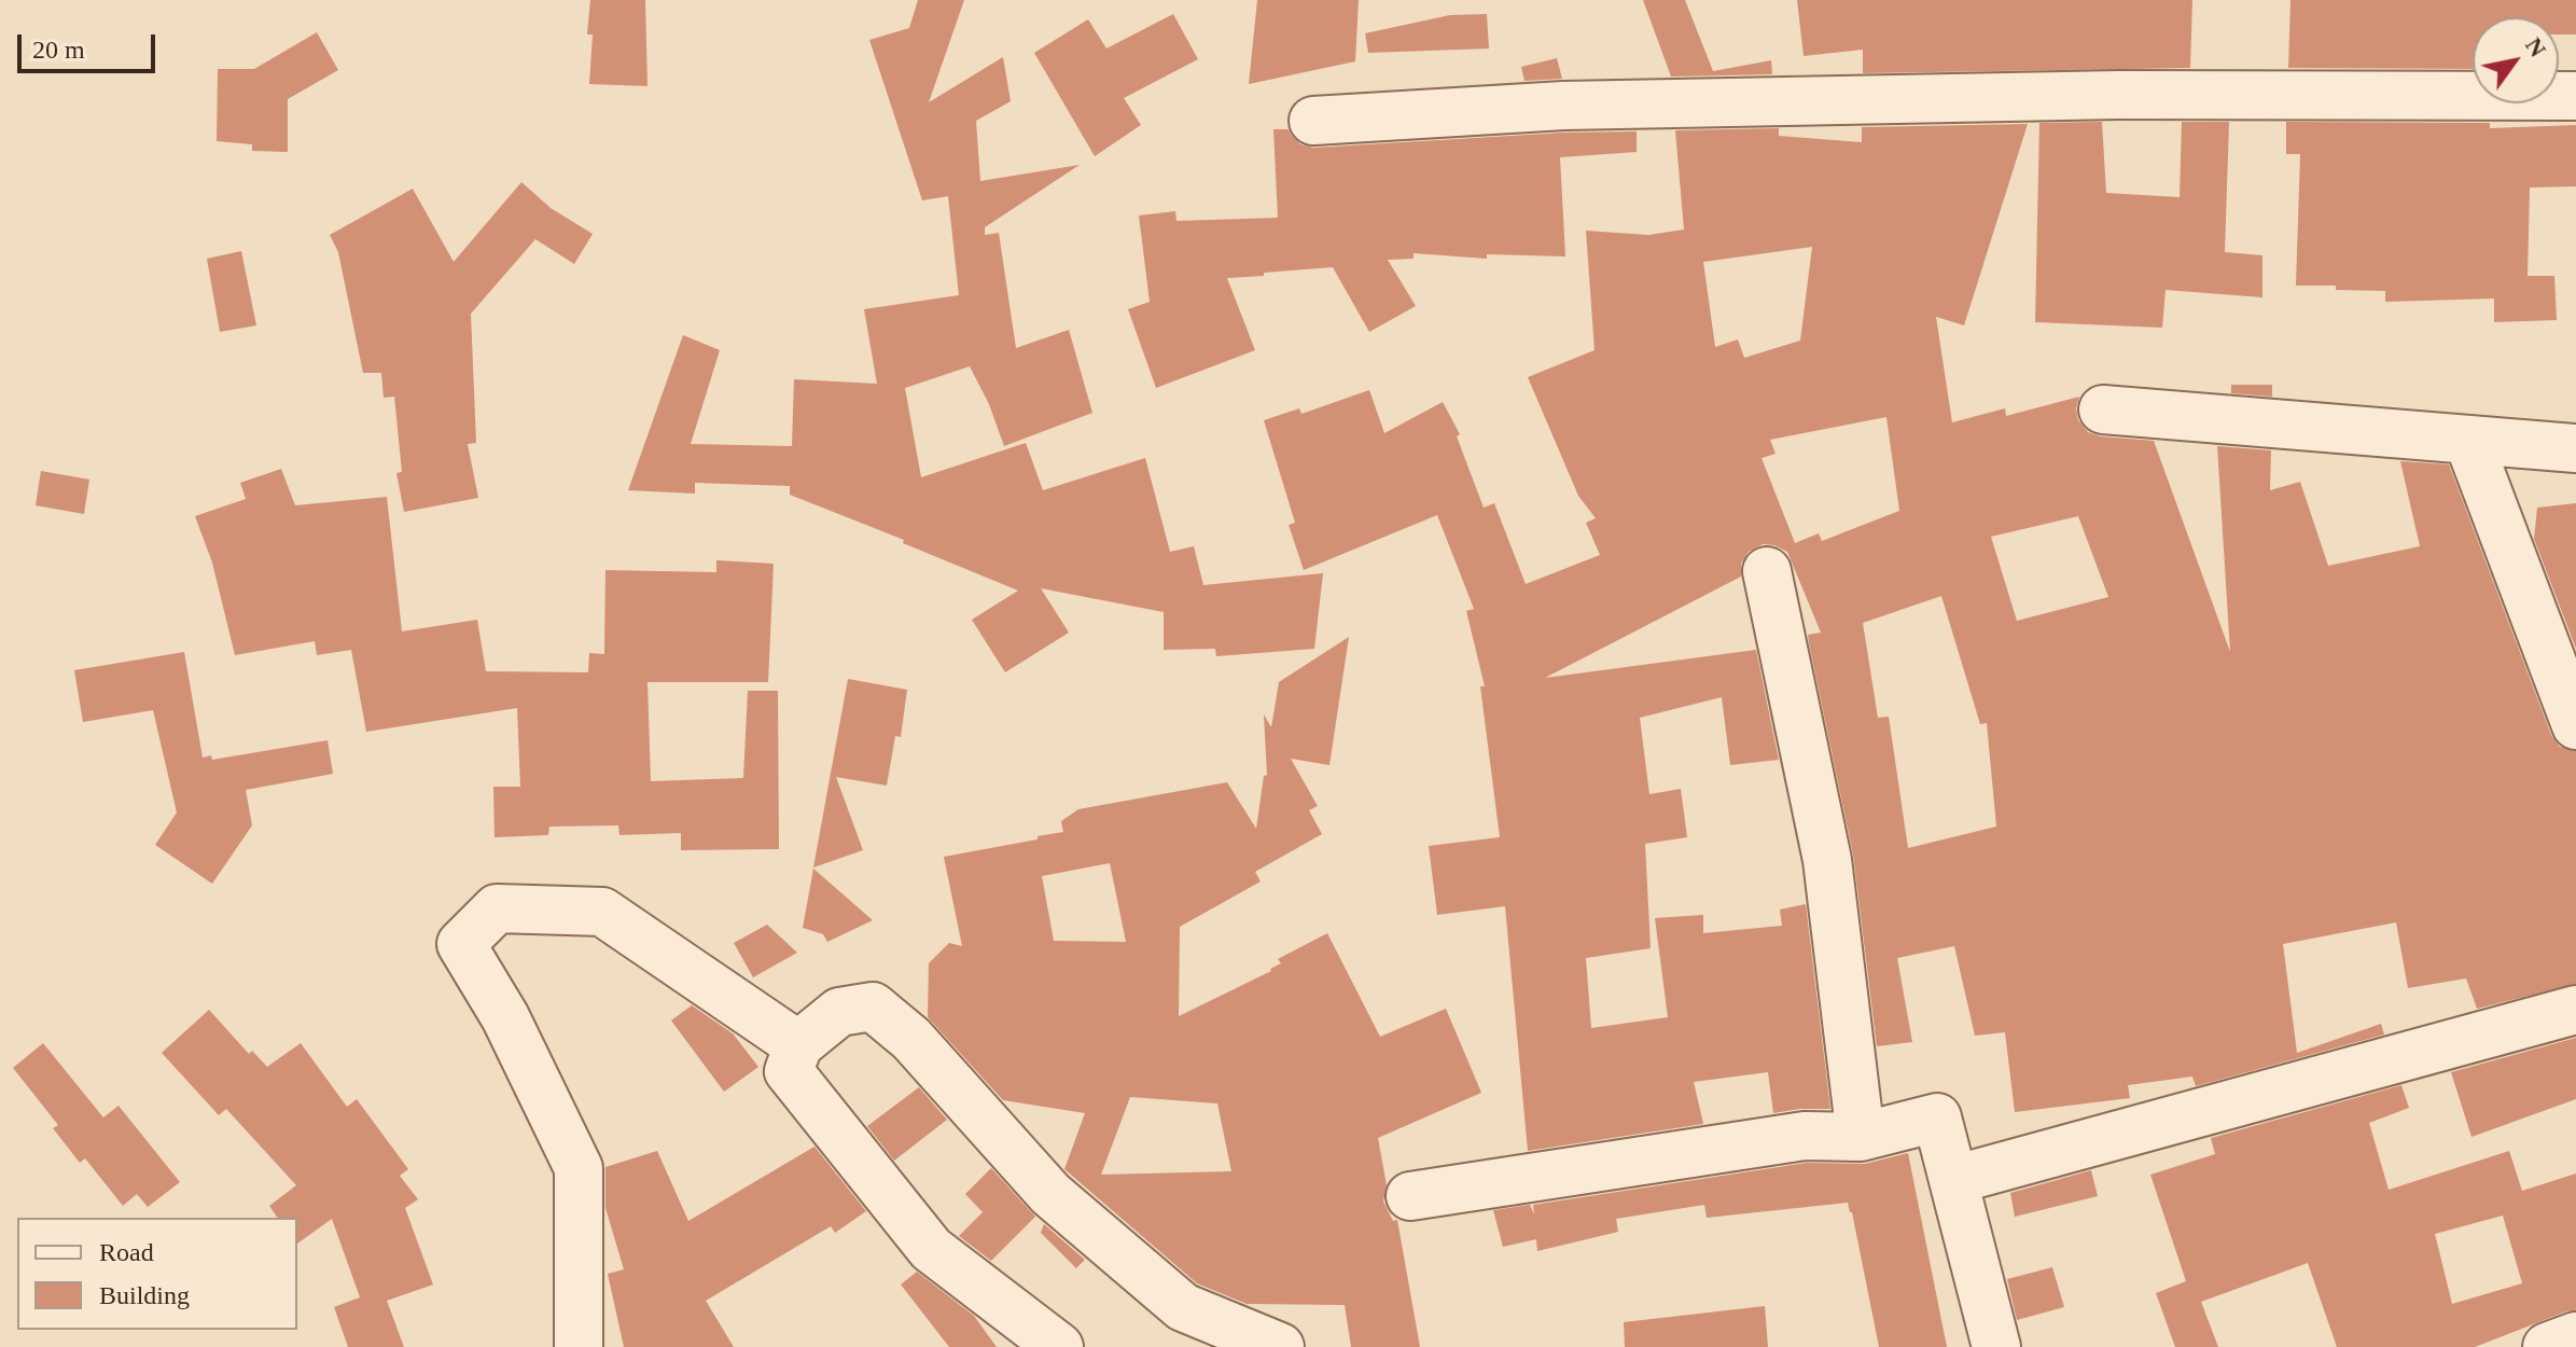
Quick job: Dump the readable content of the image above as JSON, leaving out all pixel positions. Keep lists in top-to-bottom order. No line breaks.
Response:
{"legend":["Road","Building"],"scale_bar":"20 m","north":"top right"}
